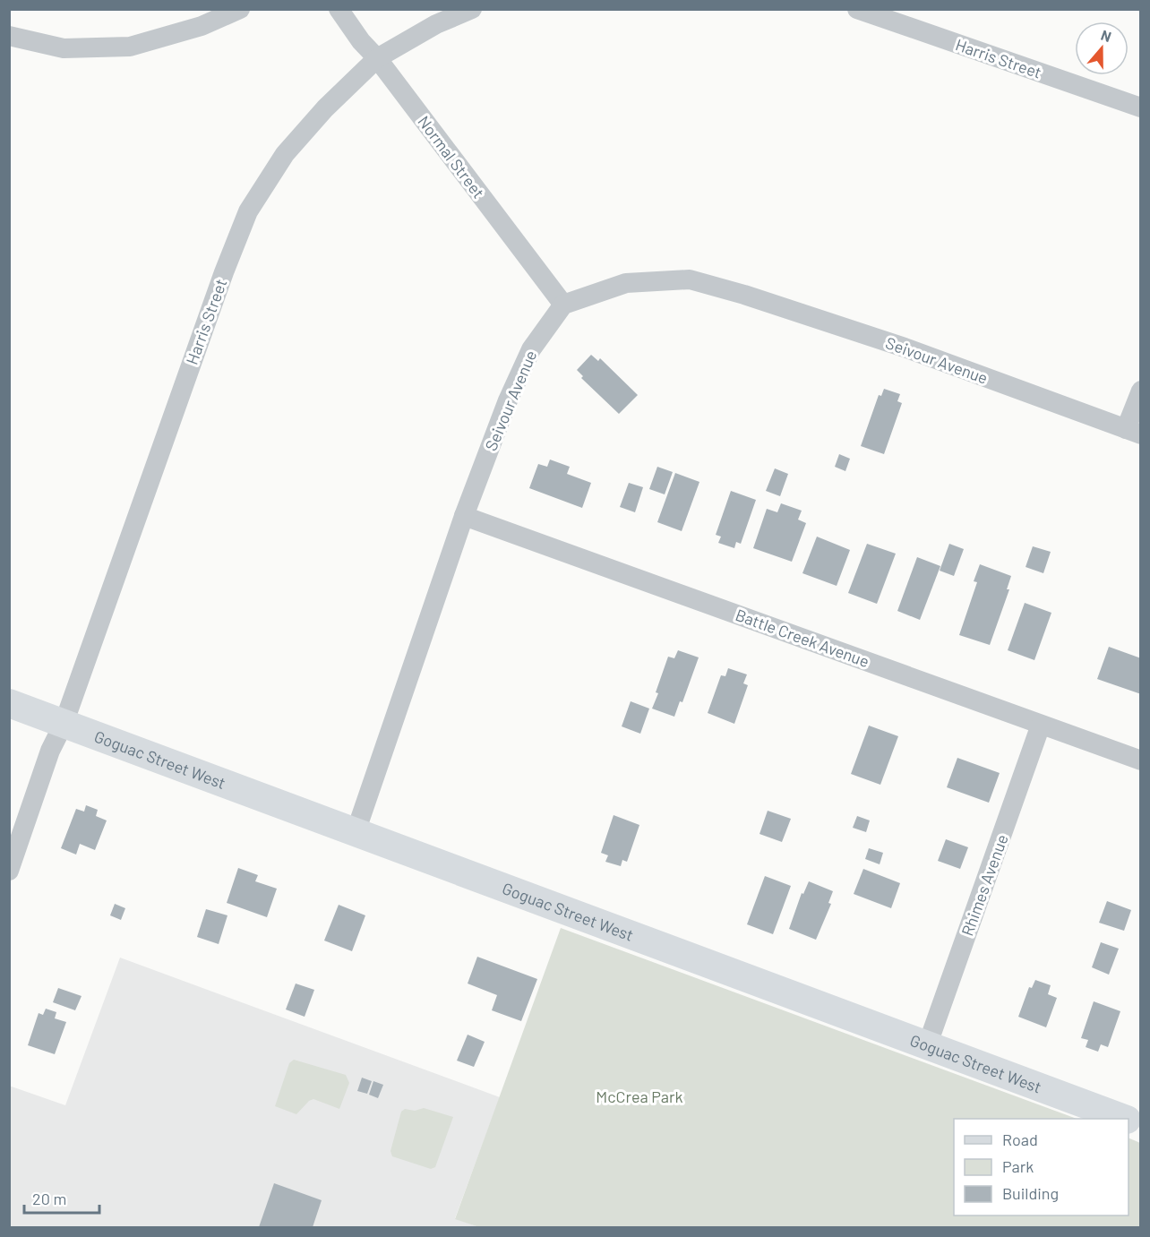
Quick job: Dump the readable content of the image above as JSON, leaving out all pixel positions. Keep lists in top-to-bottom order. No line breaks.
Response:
{"streets":{"street":["Harris Street","Normal Street","Seivour Avenue","Battle Creek Avenue","Goguac Street West","Rhimes Avenue"]},"crossings":[["Harris Street","Normal Street"],["Harris Street","Goguac Street West"],["Normal Street","Seivour Avenue"],["Seivour Avenue","Battle Creek Avenue"],["Seivour Avenue","Goguac Street West"],["Battle Creek Avenue","Rhimes Avenue"],["Goguac Street West","Rhimes Avenue"]],"parks":["McCrea Park"],"legend":["Road","Park","Building"],"scale_bar":"20 m","north":"top"}
